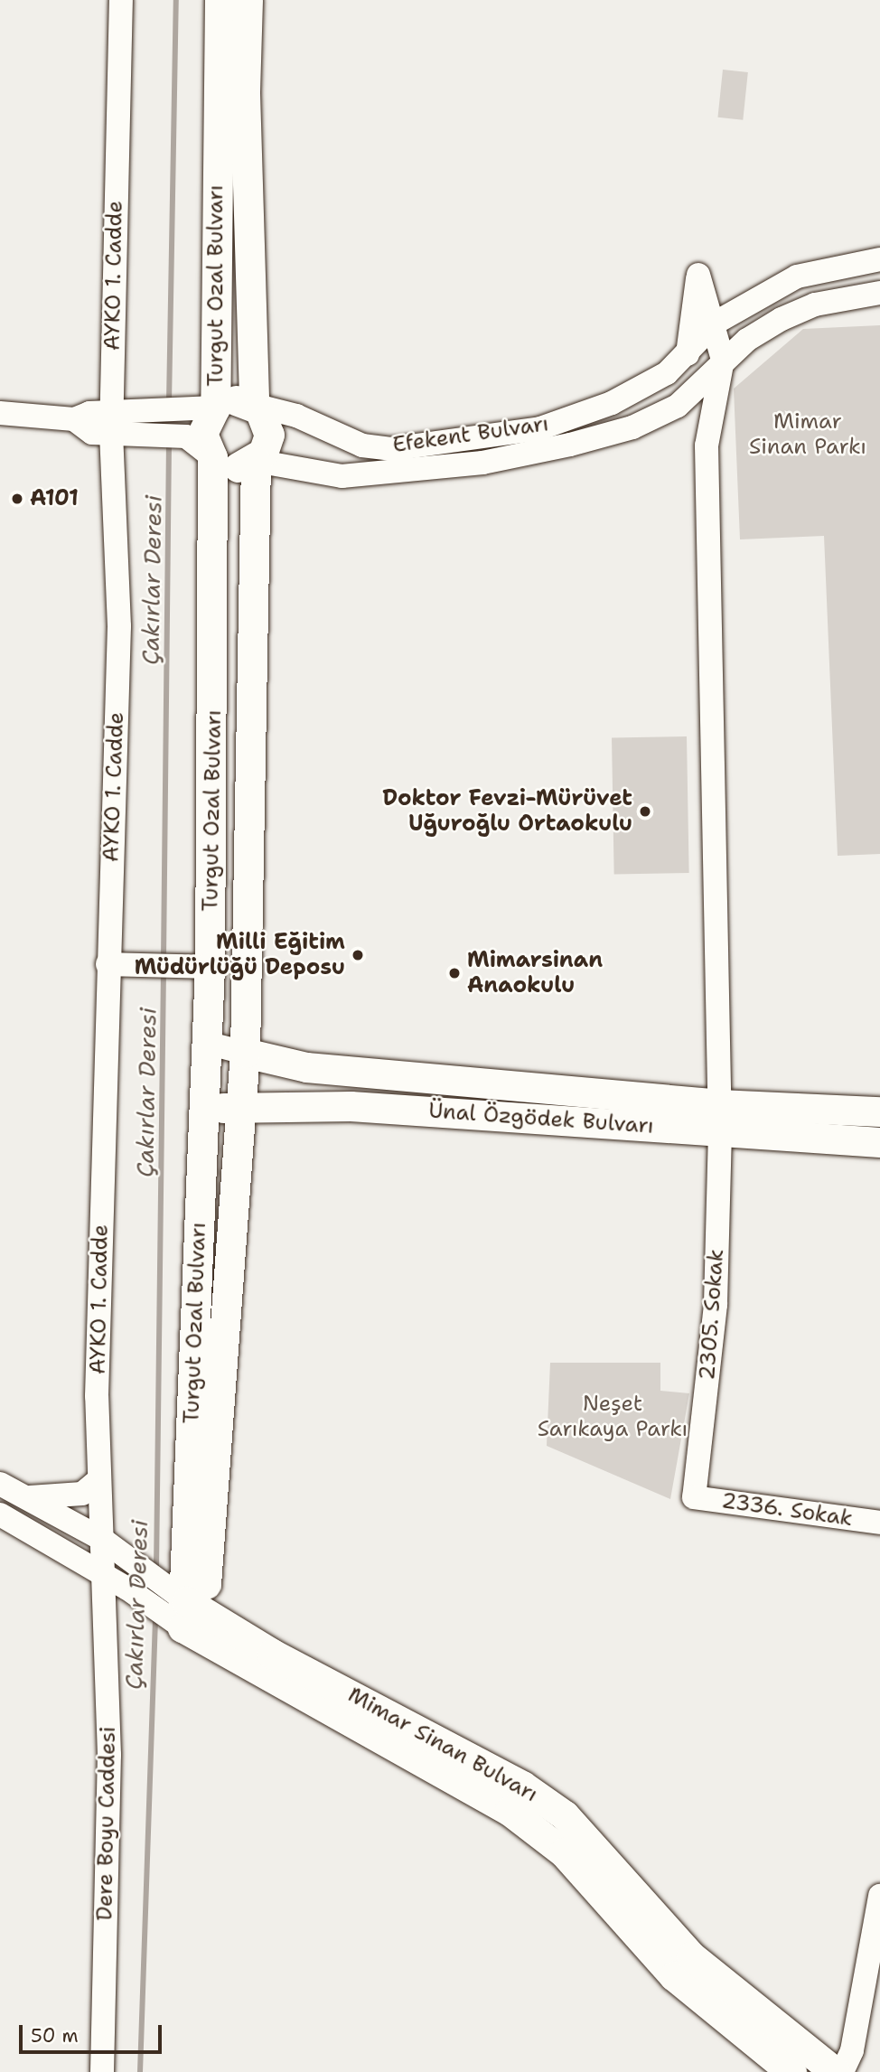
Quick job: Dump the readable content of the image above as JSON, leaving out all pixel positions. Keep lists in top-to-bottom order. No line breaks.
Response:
{"streets":{"main road":["Turgut Ozal Bulvarı","Efekent Bulvarı","Ünal Özgödek Bulvarı","Mimar Sinan Bulvarı"],"street":["AYKO 1. Cadde","2305. Sokak","2336. Sokak","Dere Boyu Caddesi"]},"crossings":[["AYKO 1. Cadde","Mimar Sinan Bulvarı"],["AYKO 1. Cadde","Dere Boyu Caddesi"],["Turgut Ozal Bulvarı","Efekent Bulvarı"],["Turgut Ozal Bulvarı","Ünal Özgödek Bulvarı"],["Turgut Ozal Bulvarı","Mimar Sinan Bulvarı"],["Ünal Özgödek Bulvarı","2305. Sokak"],["2305. Sokak","2336. Sokak"],["Mimar Sinan Bulvarı","Dere Boyu Caddesi"]],"water":["Çakırlar Deresi"],"parks":["Mimar Sinan Parkı","Neşet Sarıkaya Parkı"],"places":["A101","Doktor Fevzi-Mürüvet Uğuroğlu Ortaokulu","Milli Eğitim Müdürlüğü Deposu","Mimarsinan Anaokulu"],"scale_bar":"50 m"}
